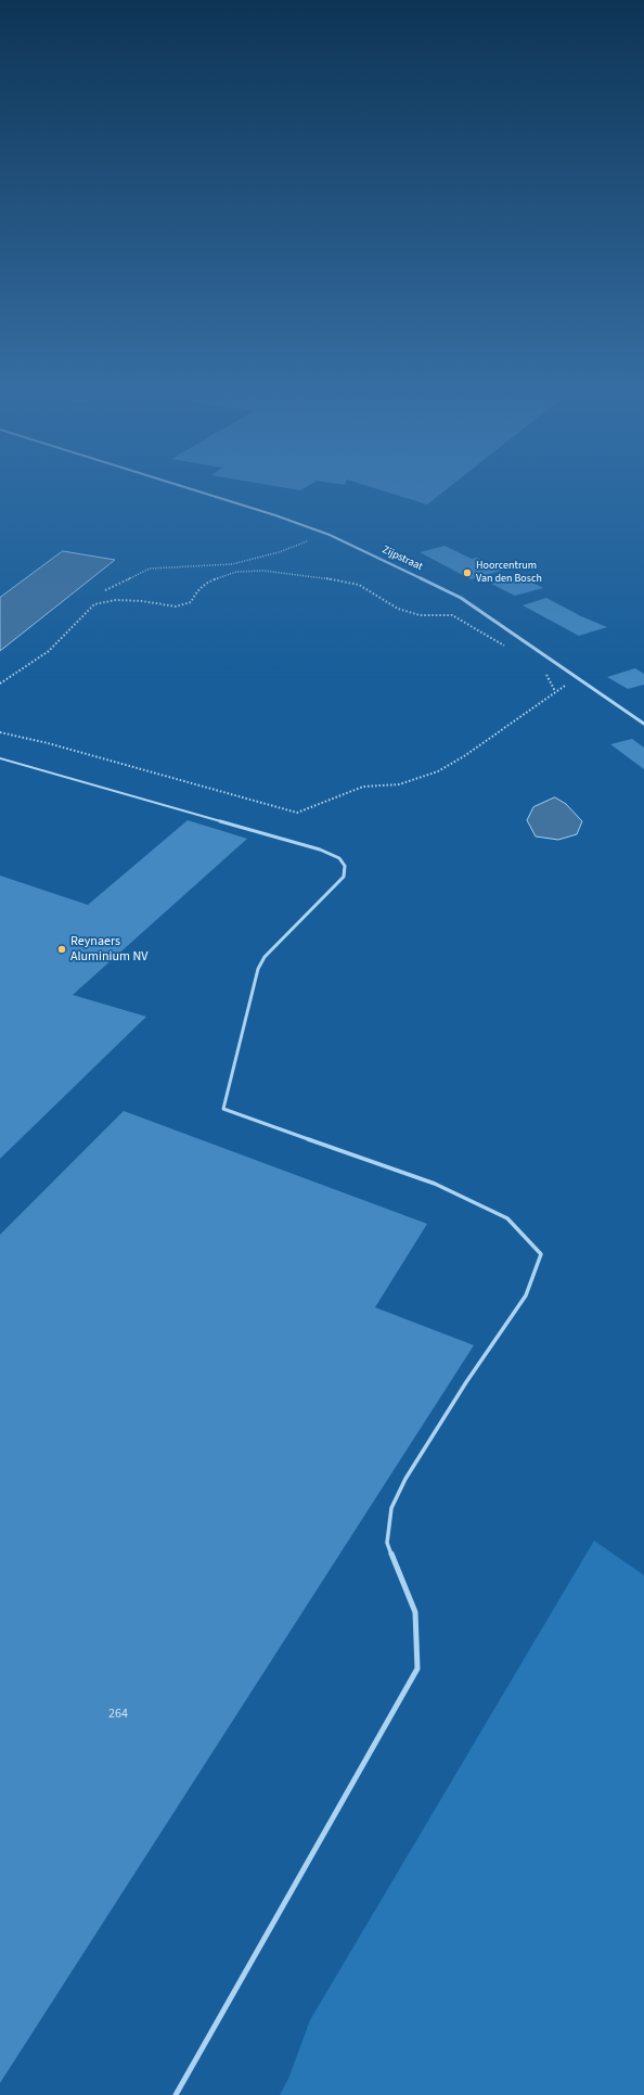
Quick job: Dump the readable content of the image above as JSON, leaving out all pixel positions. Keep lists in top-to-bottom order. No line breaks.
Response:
{"streets":{"street":["Zijpstraat"]},"places":["Hoorcentrum Van den Bosch","Reynaers Aluminium NV"],"house_numbers":["264"]}
